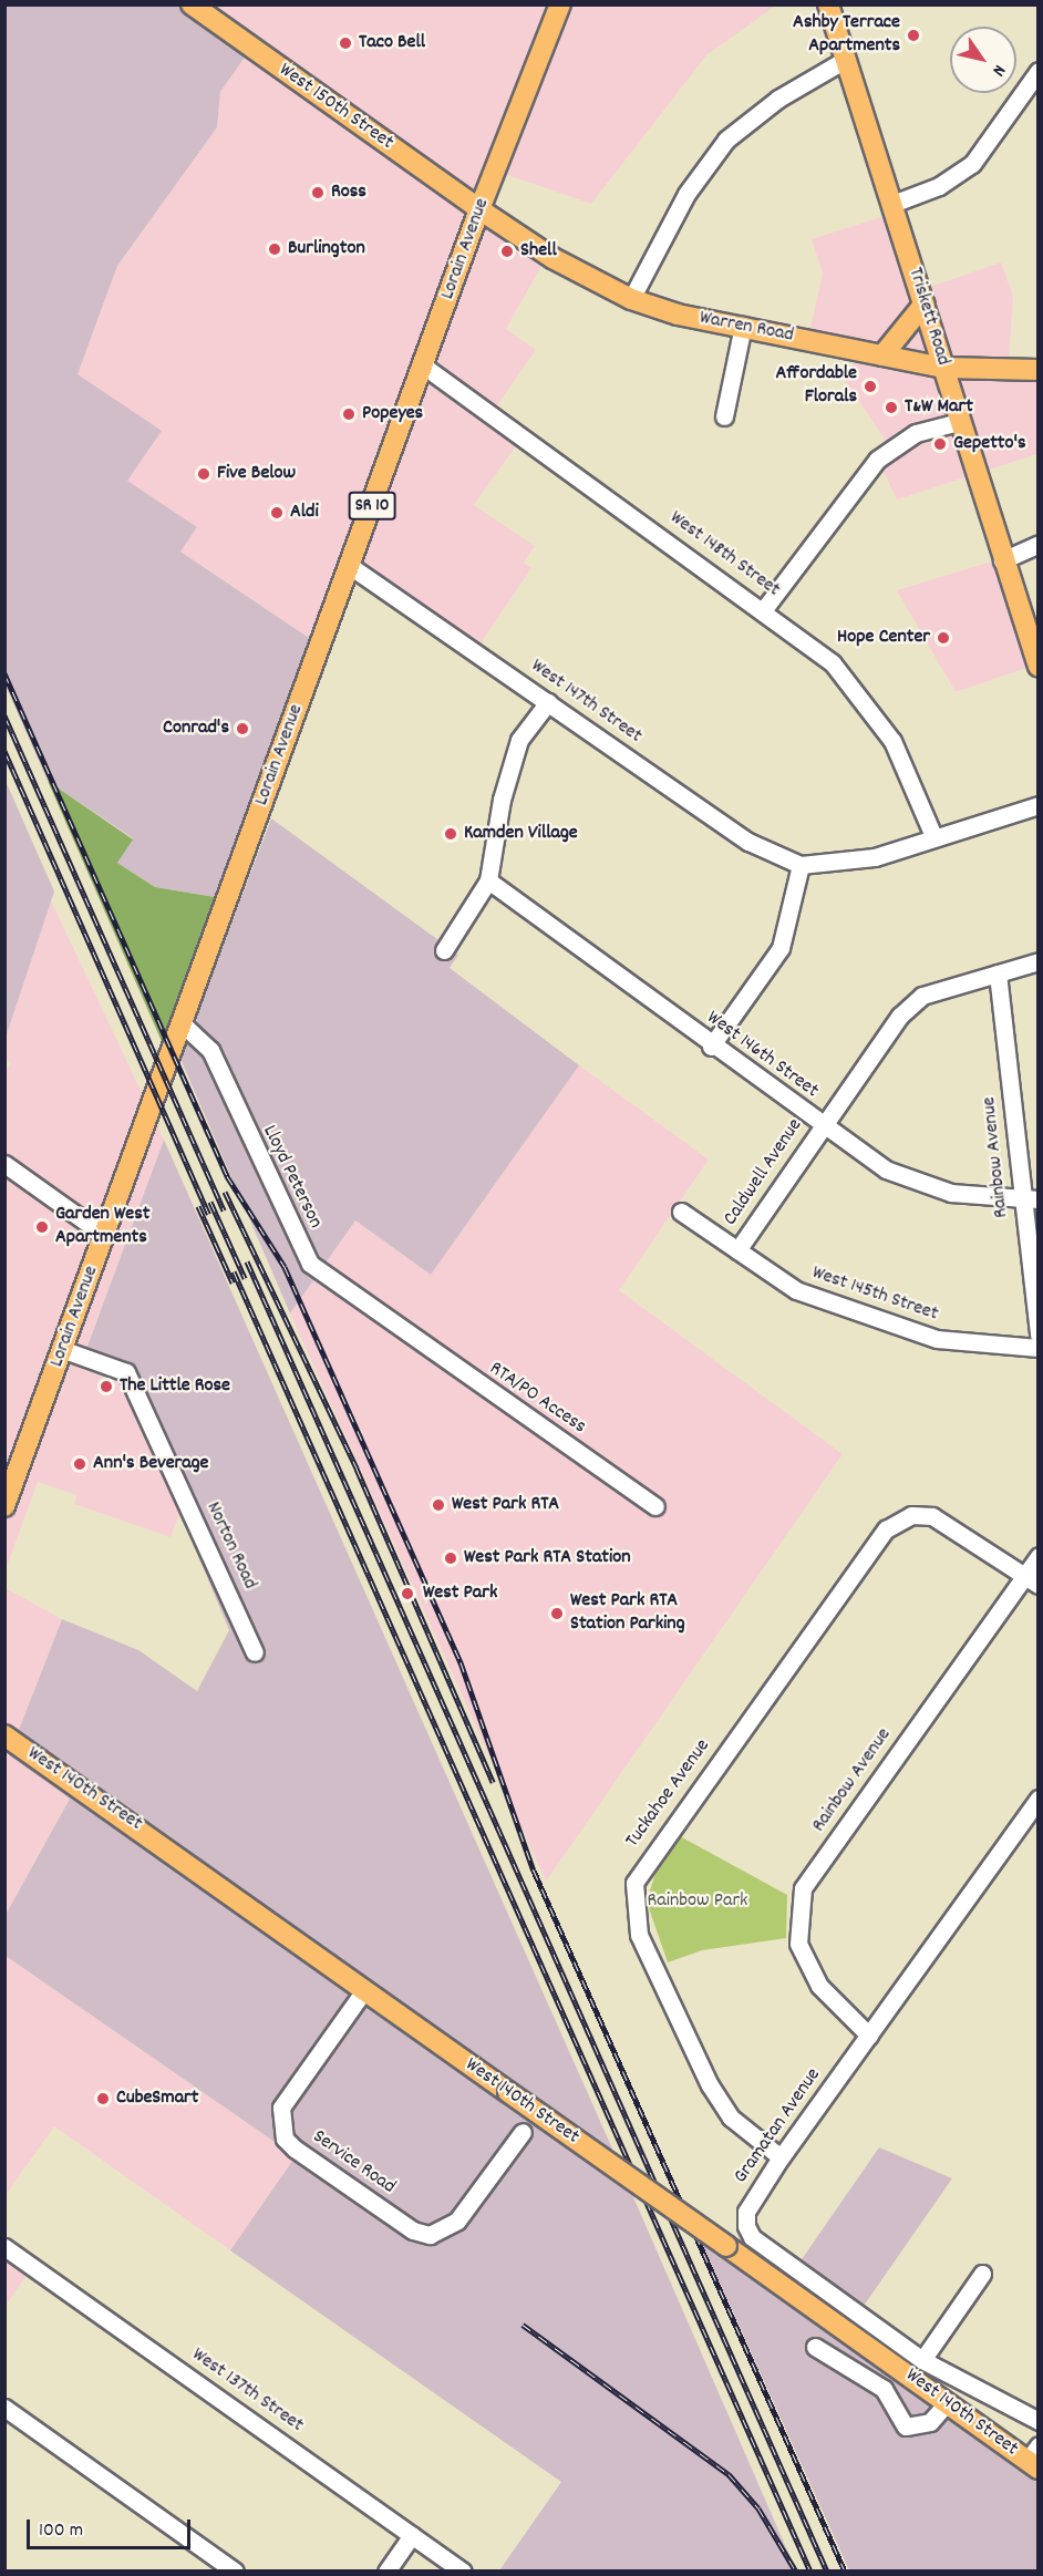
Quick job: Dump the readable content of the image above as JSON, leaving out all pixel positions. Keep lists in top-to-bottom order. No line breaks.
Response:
{"streets":{"main road":["West 150th Street","Lorain Avenue","Triskett Road","Warren Road","SR 10","West 140th Street"],"street":["West 148th Street","West 147th Street","West 146th Street","Rainbow Avenue","Caldwell Avenue","Lloyd Peterson","West 145th Street","RTA/PO Access","Norton Road","Tuckahoe Avenue","Gramatan Avenue","Service Road","West 137th Street"]},"crossings":[["West 150th Street","Lorain Avenue"],["West 150th Street","Warren Road"],["Lorain Avenue","Warren Road"],["Lorain Avenue","West 148th Street"],["Lorain Avenue","West 147th Street"],["Lorain Avenue","Lloyd Peterson"],["Lorain Avenue","Norton Road"],["Triskett Road","Warren Road"],["West 146th Street","Rainbow Avenue"],["West 146th Street","Caldwell Avenue"],["Rainbow Avenue","Caldwell Avenue"],["Rainbow Avenue","Tuckahoe Avenue"],["Rainbow Avenue","Gramatan Avenue"],["Caldwell Avenue","West 145th Street"],["Lloyd Peterson","RTA/PO Access"],["West 140th Street","Service Road"],["Tuckahoe Avenue","Gramatan Avenue"]],"parks":["Rainbow Park"],"places":["Ashby Terrace Apartments","Taco Bell","Ross","Burlington","Shell","Affordable Florals","T&W Mart","Popeyes","Gepetto's","Five Below","Aldi","Hope Center","Conrad's","Kamden Village","Garden West Apartments","The Little Rose","Ann's Beverage","West Park RTA","West Park RTA Station","West Park","West Park RTA Station Parking","CubeSmart"],"scale_bar":"100 m","north":"bottom right"}
